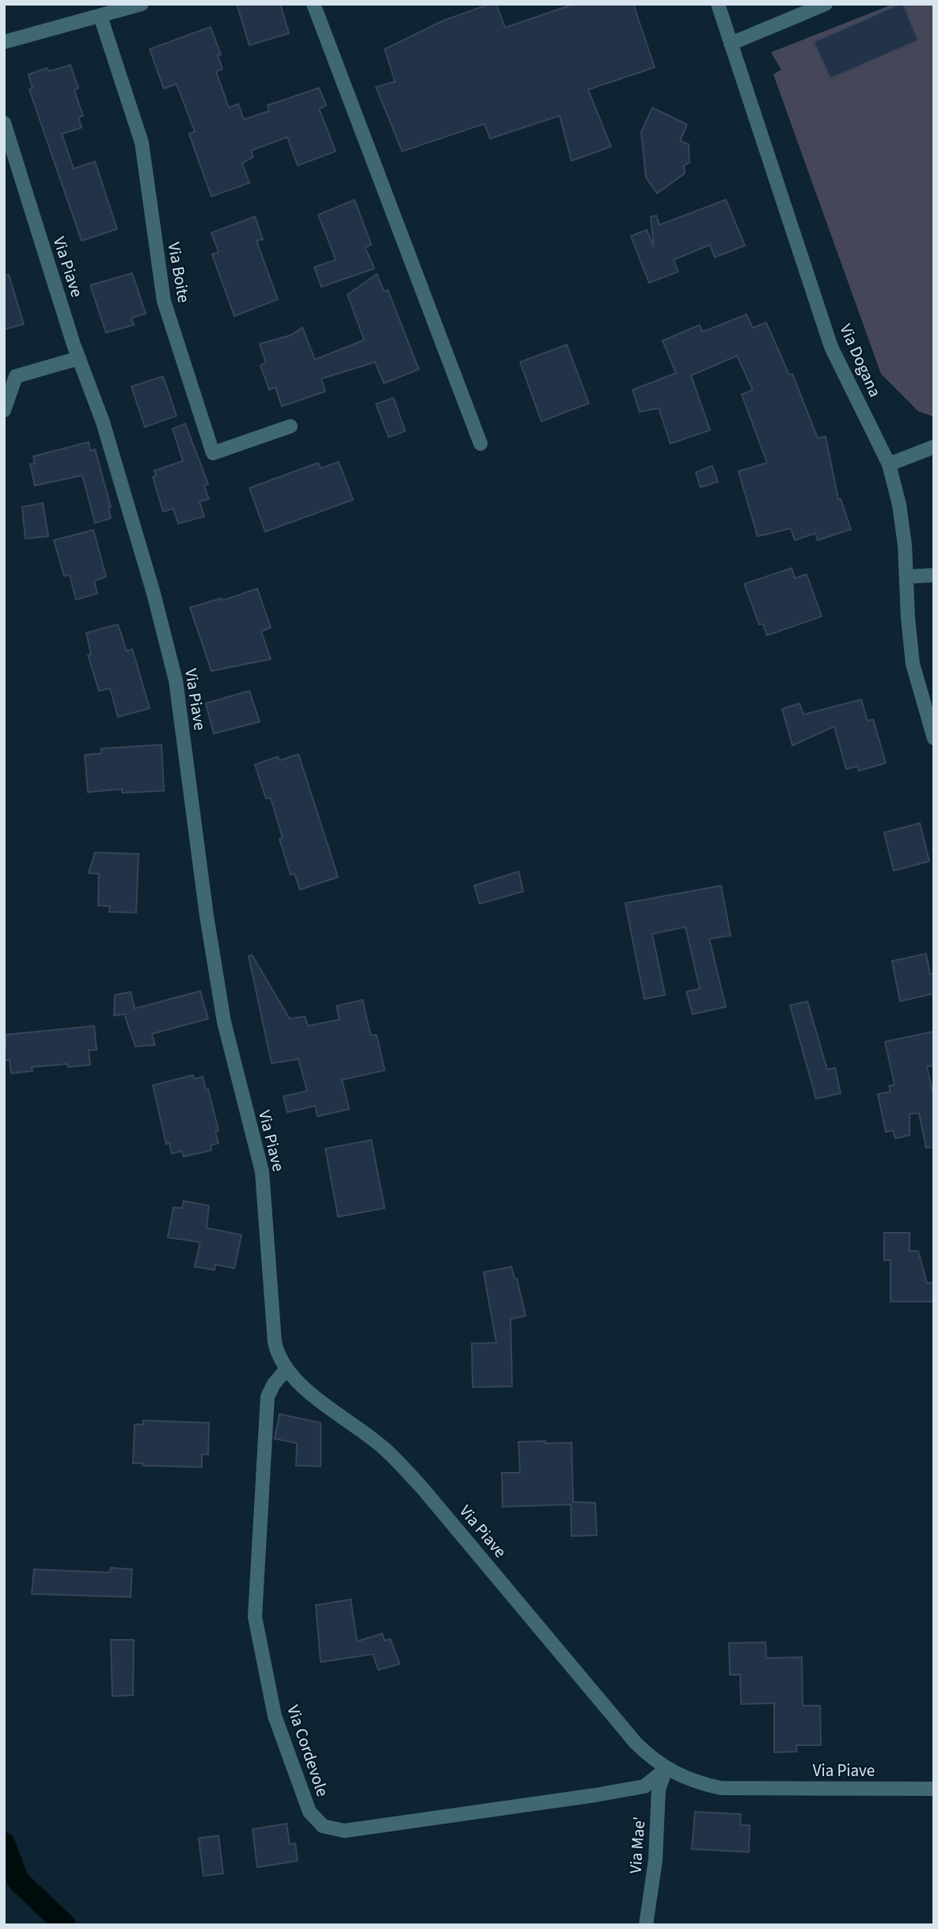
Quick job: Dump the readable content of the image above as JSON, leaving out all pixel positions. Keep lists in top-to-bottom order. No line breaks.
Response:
{"streets":{"street":["Via Piave","Via Boite","Via Dogana","Via Cordevole","Via Mae'"]},"crossings":[["Via Piave","Via Cordevole"],["Via Piave","Via Mae'"],["Via Cordevole","Via Mae'"]]}
